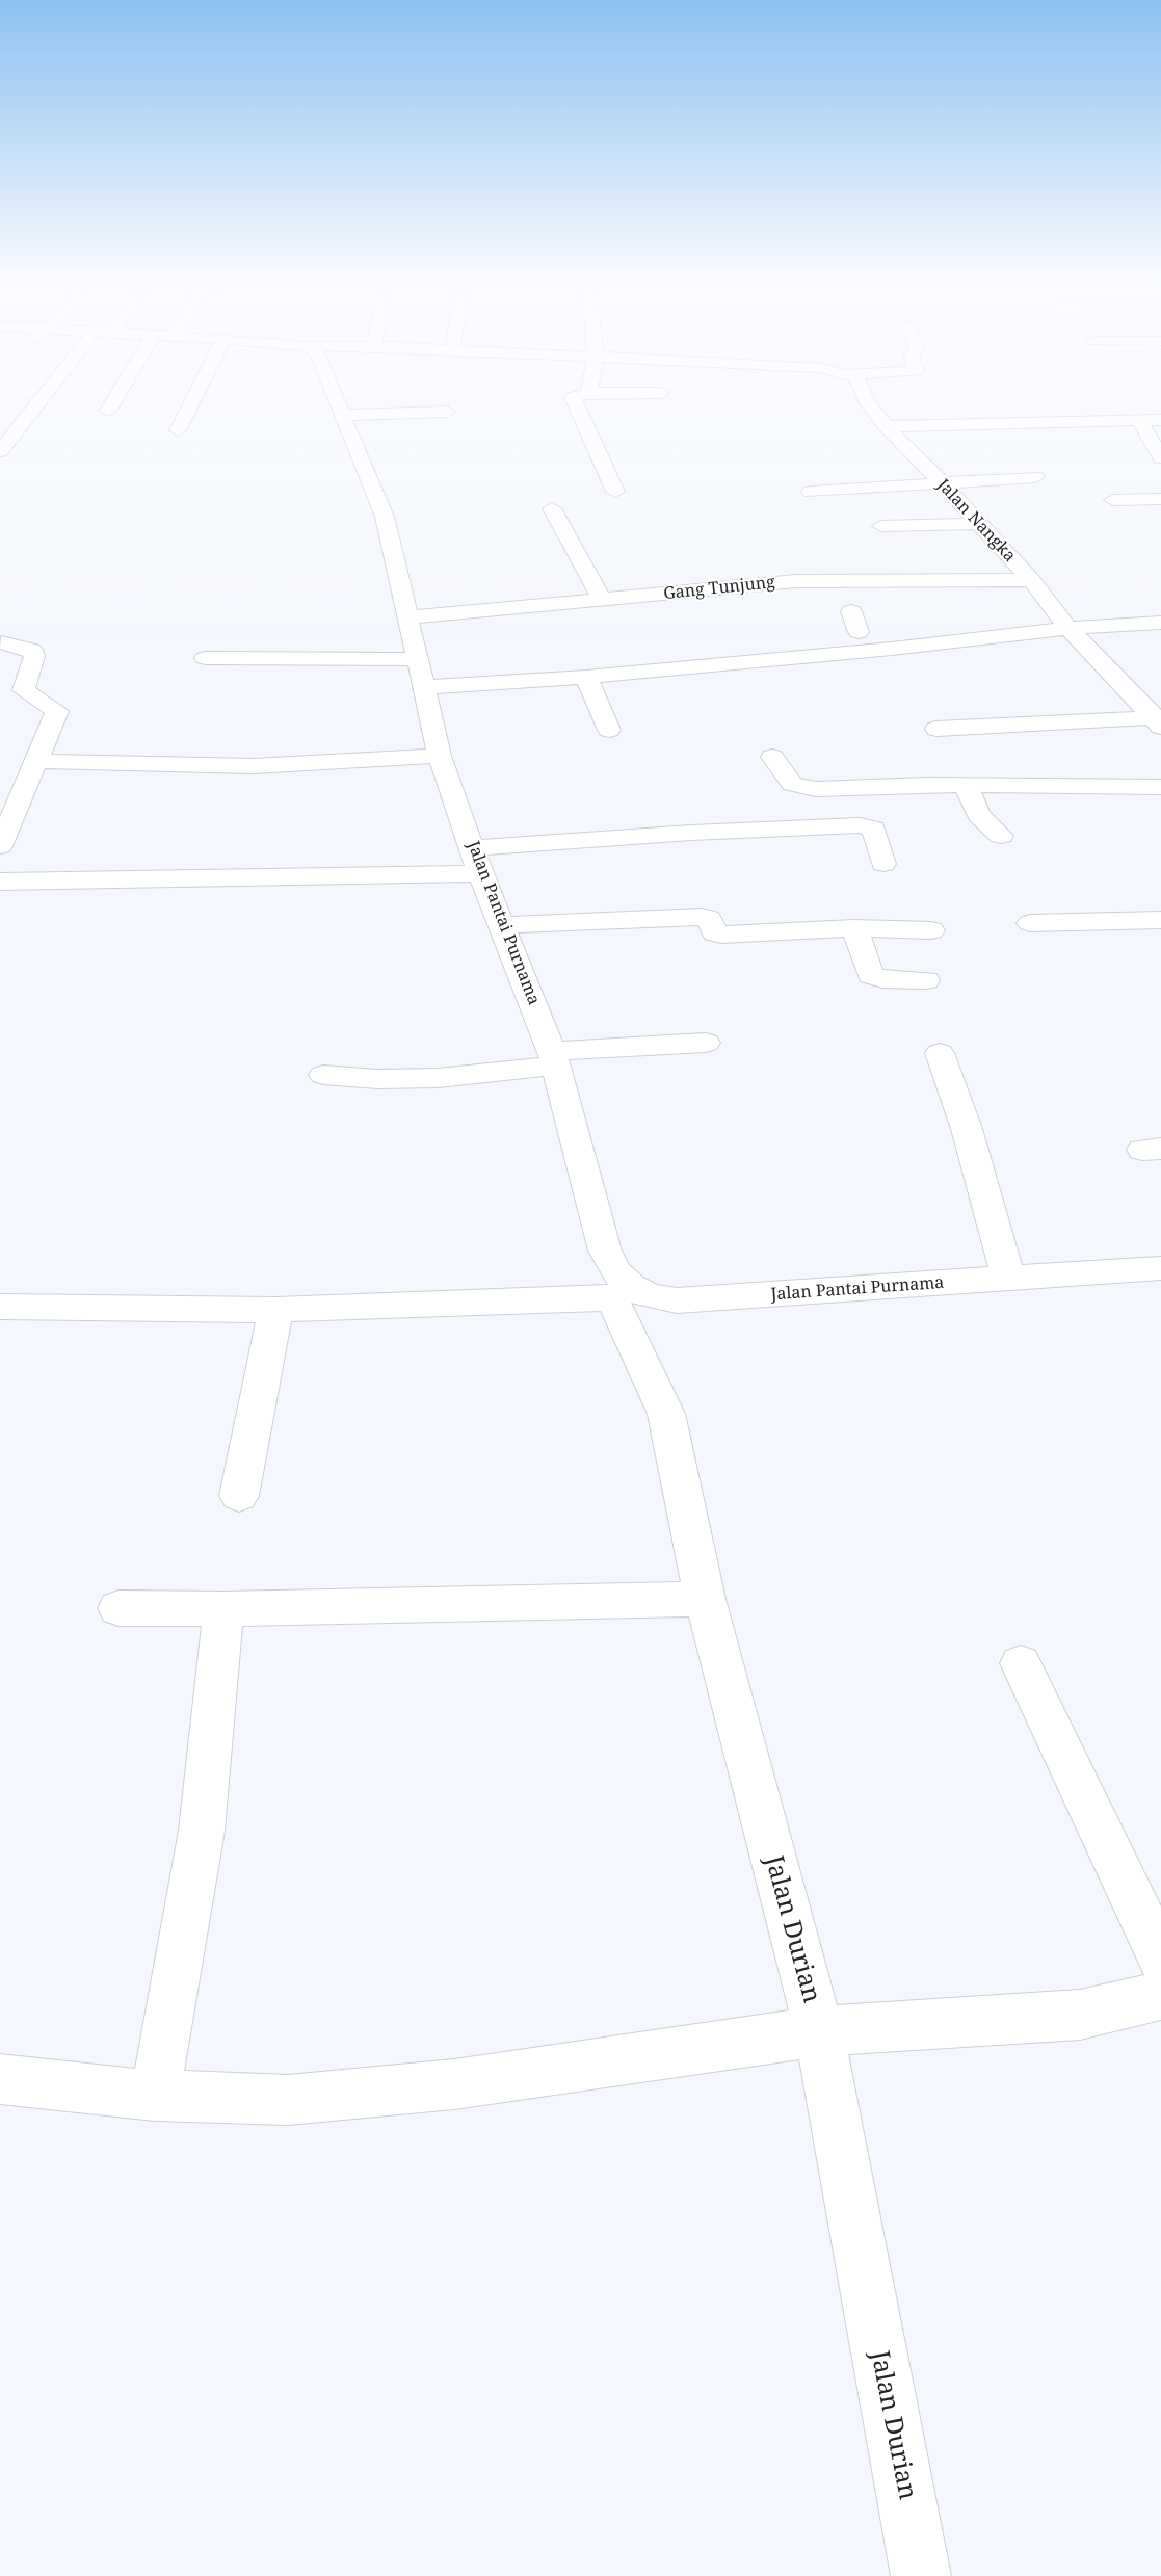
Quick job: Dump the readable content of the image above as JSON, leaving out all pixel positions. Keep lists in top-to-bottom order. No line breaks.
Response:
{"streets":{"street":["Jalan Nangka","Gang Tunjung","Jalan Pantai Purnama","Jalan Durian"]},"crossings":[["Jalan Nangka","Gang Tunjung"],["Gang Tunjung","Jalan Pantai Purnama"],["Jalan Pantai Purnama","Jalan Durian"]]}
